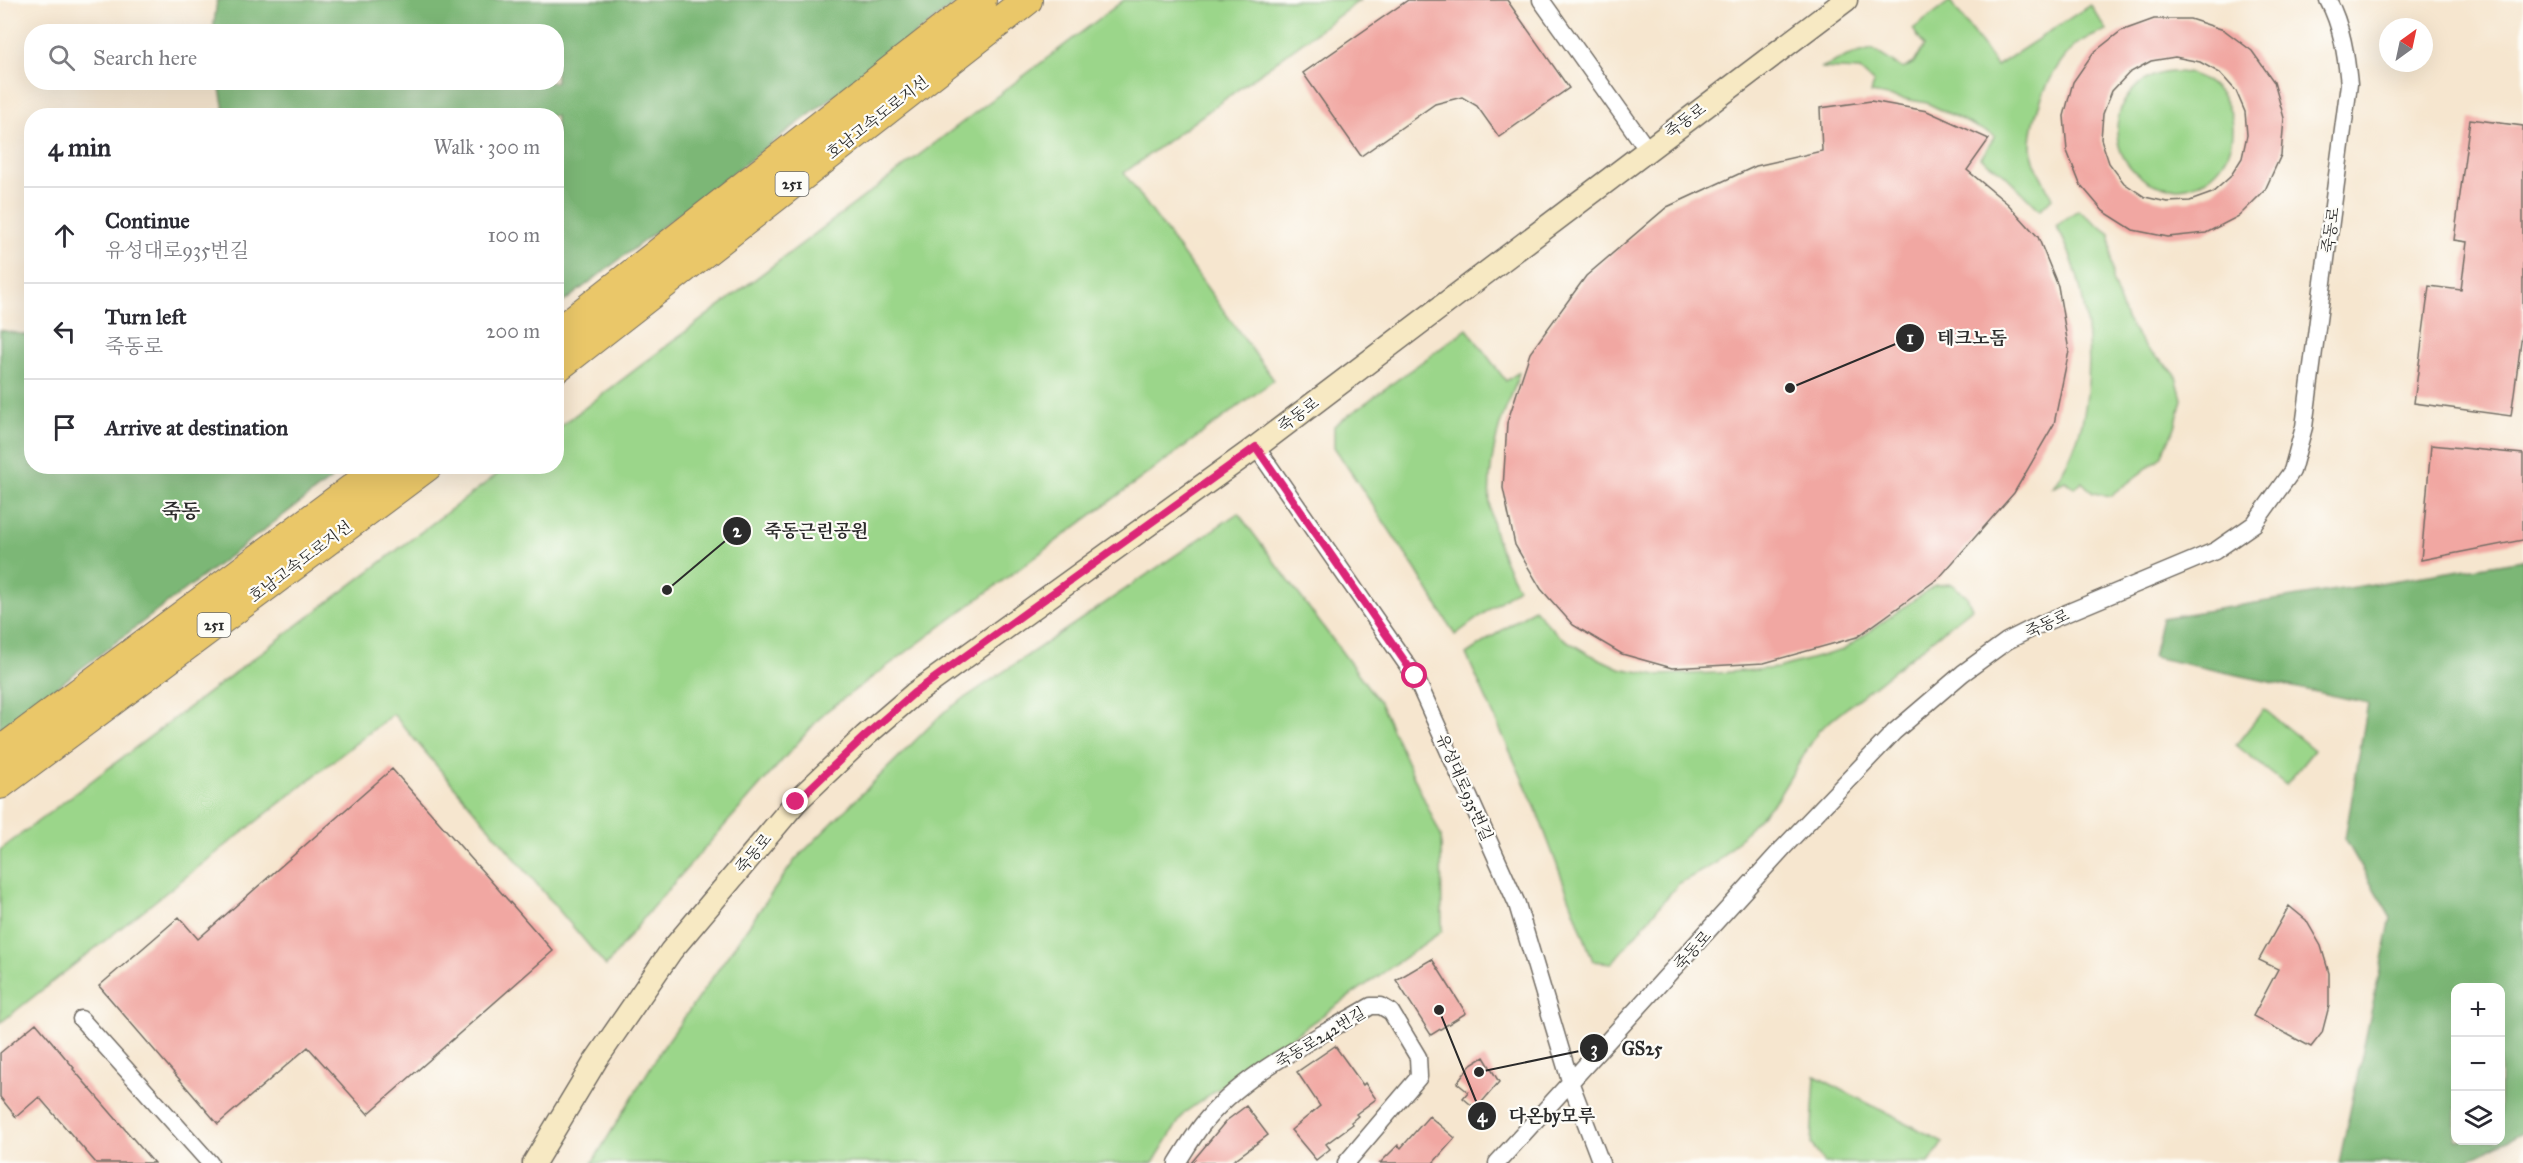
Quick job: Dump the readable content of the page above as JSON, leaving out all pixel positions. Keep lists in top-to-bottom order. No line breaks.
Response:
{"streets":{"highway":["호남고속도로지선","251"],"street":["죽동로","유성대로935번길","죽동로242번길"]},"crossings":[["죽동로","유성대로935번길"]],"districts":["죽동"],"places":["테크노돔","죽동근린공원","다온by모루","GS25"],"north":"top right","page":{"search":"Search here","heading":["4 min","Walk · 300 m"],"list":[["Continue","유성대로935번길","100 m"],["Turn left","죽동로","200 m"],"Arrive at destination"],"map_buttons":["+","−"]}}
